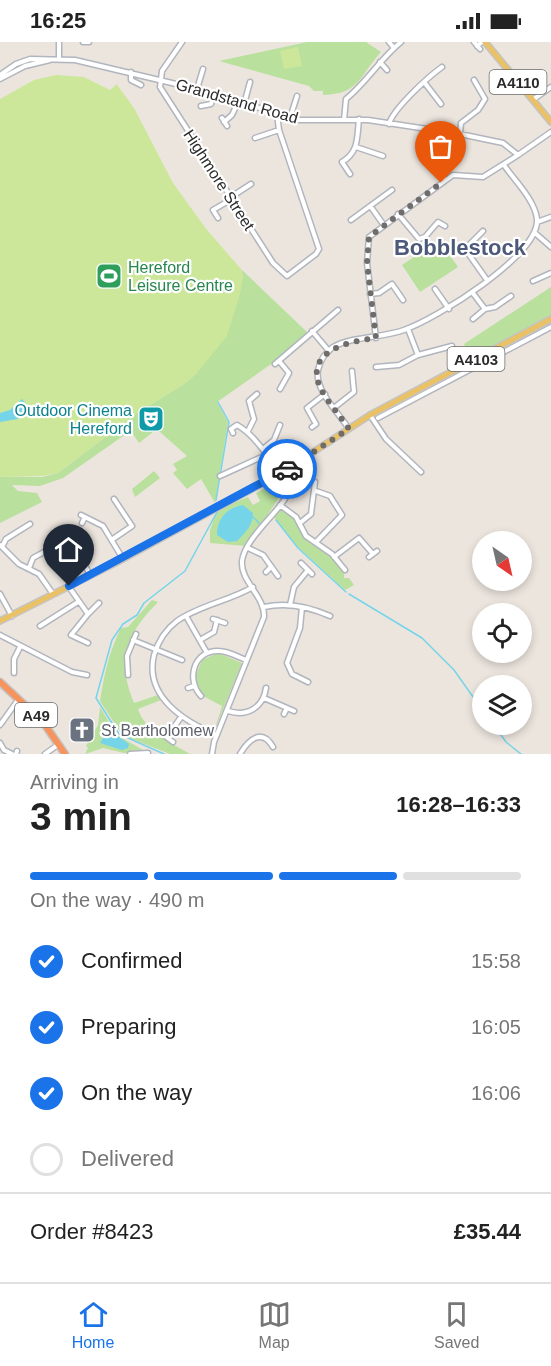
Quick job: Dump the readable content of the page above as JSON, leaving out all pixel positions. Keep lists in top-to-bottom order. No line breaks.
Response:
{"streets":{"highway":["A49"],"main road":["A4110","A4103"],"street":["Grandstand Road","Highmore Street"]},"crossings":[["Grandstand Road","Highmore Street"]],"districts":["Bobblestock"],"places":{"sports":["Hereford Leisure Centre"],"theatre":["Outdoor Cinema Hereford"],"church":["St Bartholomew"]},"north":"bottom right","page":{"status":"16:25","heading":["3 min","Arriving in","16:28–16:33"],"panel":["Order #8423","£35.44"],"bar":"On the way · 490 m","list":[["Confirmed","15:58"],["Preparing","16:05"],["On the way","16:06"],"Delivered"],"tabs":["Home","Map","Saved"]}}
